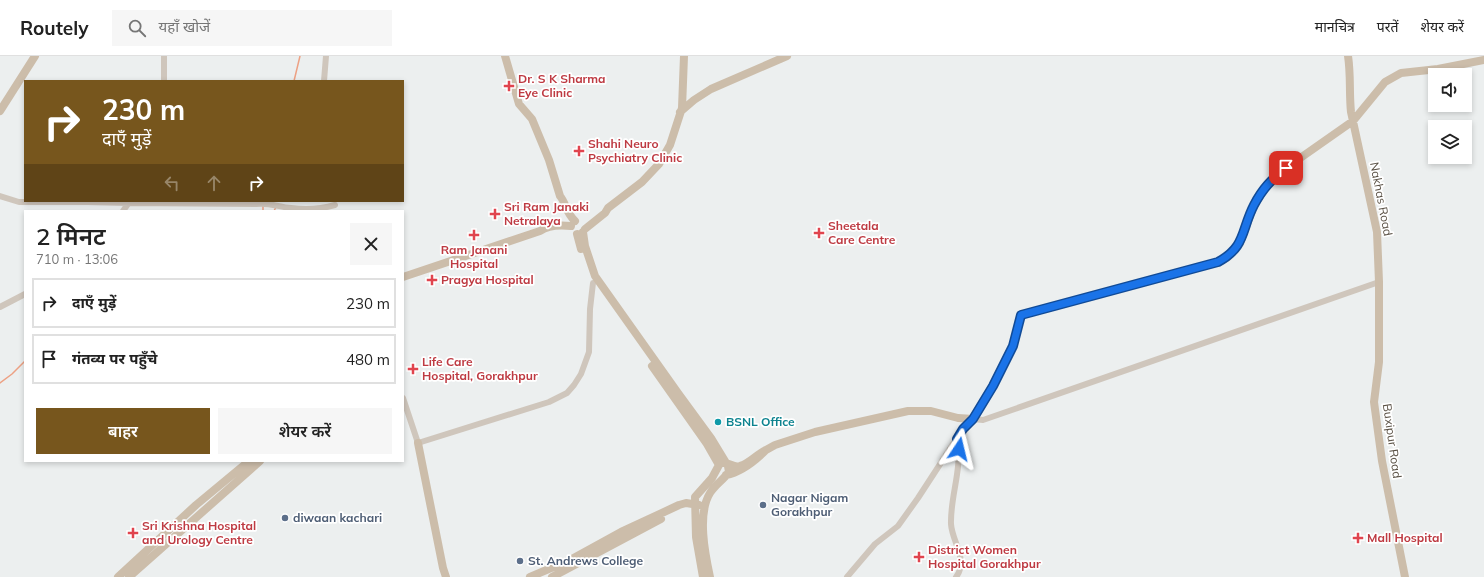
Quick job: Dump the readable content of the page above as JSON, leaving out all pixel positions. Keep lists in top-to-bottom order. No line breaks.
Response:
{"streets":{"main road":["Nakhas Road","Buxipur Road"]},"crossings":[["Nakhas Road","Buxipur Road"]],"places":{"health":["Dr. S K Sharma Eye Clinic","Shahi Neuro Psychiatry Clinic","Sri Ram Janaki Netralaya","Sheetala Care Centre","Ram Janani Hospital","Pragya Hospital","Life Care Hospital, Gorakhpur","Sri Krishna Hospital and Urology Centre","Mall Hospital","District Women Hospital Gorakhpur"],"other":["BSNL Office","Nagar Nigam Gorakhpur","diwaan kachari","St. Andrews College"]},"page":{"header":"Routely","search":"यहाँ खोजें","nav":["मानचित्र","परतें","शेयर करें"],"turn":["230 m","दाएँ मुड़ें"],"heading":["2 मिनट","710 m · 13:06"],"list":[{"name":"दाएँ मुड़ें","value":"230 m"},{"name":"गंतव्य पर पहुँचे","value":"480 m"}],"buttons":["बाहर","शेयर करें"]}}
